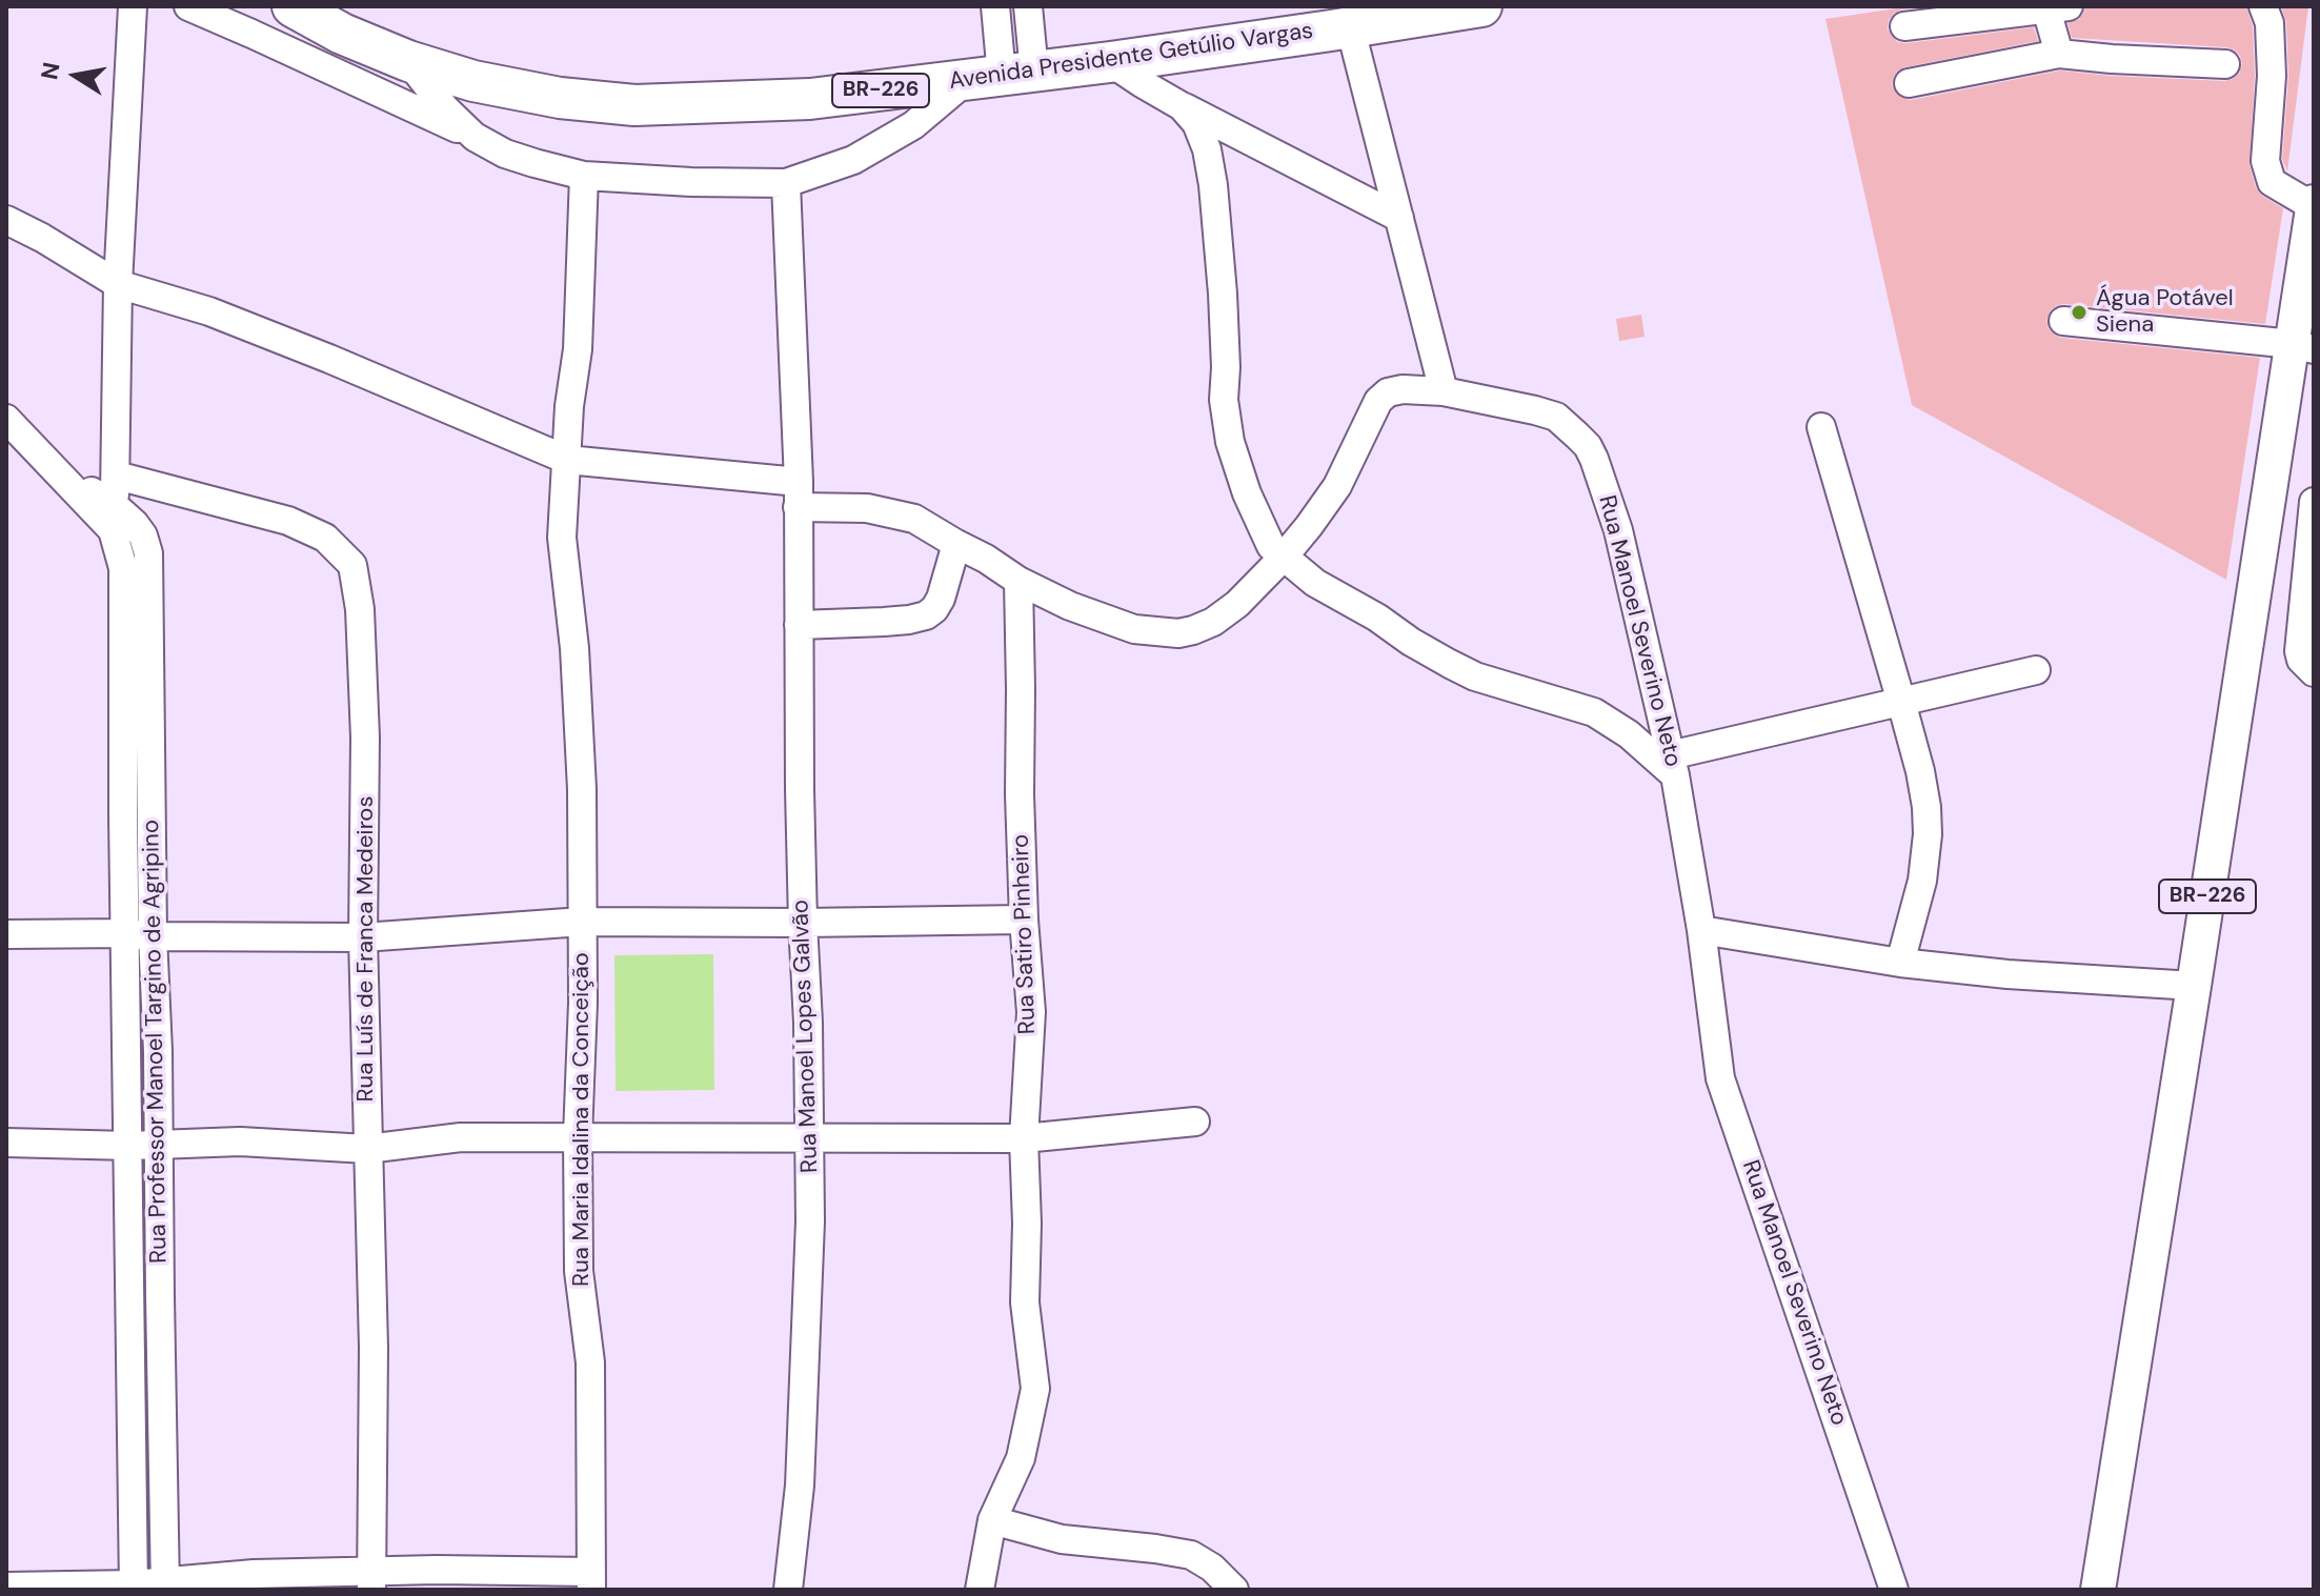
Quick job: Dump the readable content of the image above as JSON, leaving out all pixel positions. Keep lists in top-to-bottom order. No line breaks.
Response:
{"streets":{"highway":["Avenida Presidente Getúlio Vargas","BR-226"],"street":["Rua Manoel Severino Neto","Rua Satiro Pinheiro","Rua Luís de Franca Medeiros","Rua Manoel Lopes Galvão","Rua Professor Manoel Targino de Agripino","Rua Maria Idalina da Conceição"]},"crossings":[["Rua Manoel Severino Neto","Rua Satiro Pinheiro"],["Rua Manoel Severino Neto","Rua Manoel Lopes Galvão"],["Rua Manoel Severino Neto","Rua Maria Idalina da Conceição"]],"places":["Água Potável Siena"],"north":"left"}
